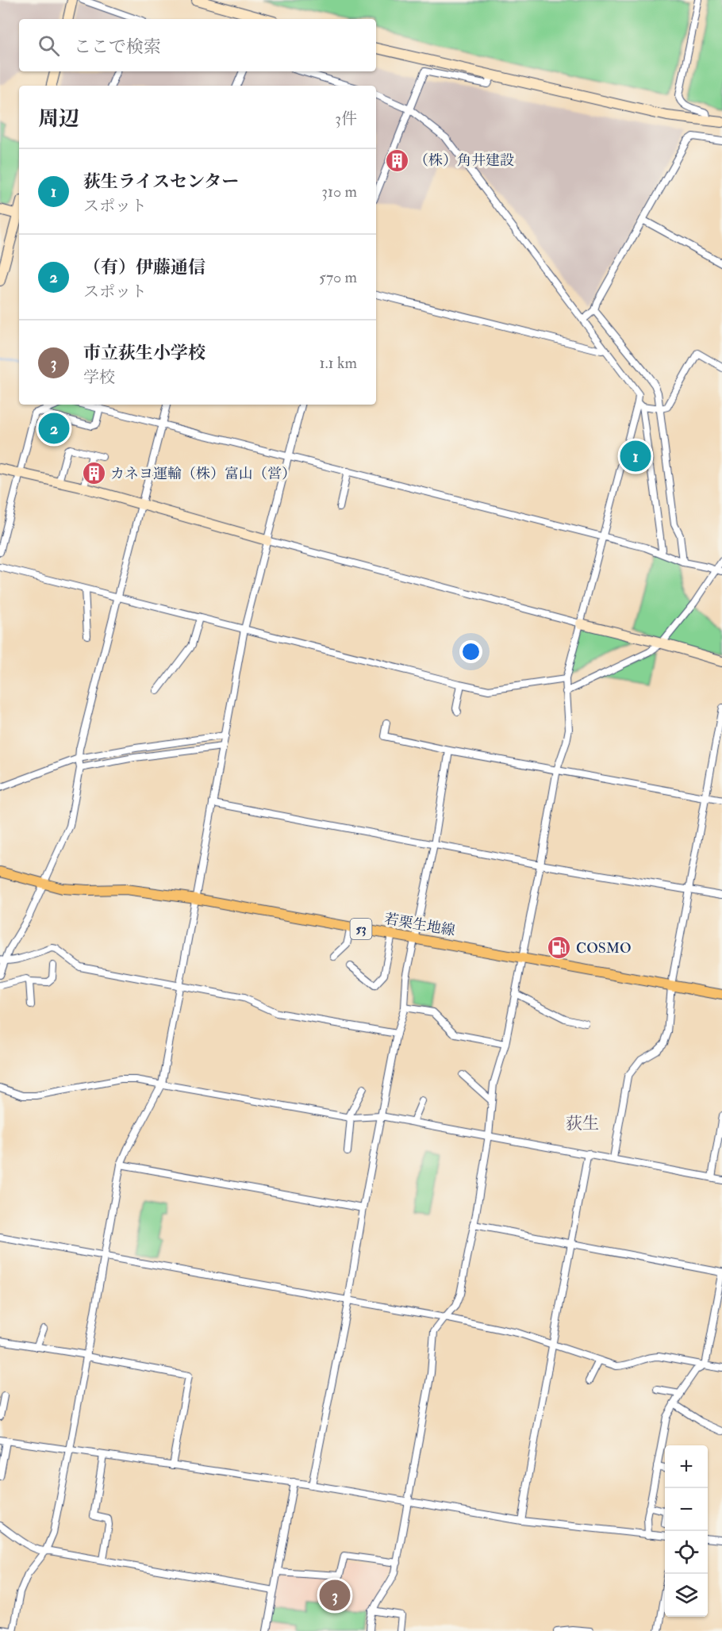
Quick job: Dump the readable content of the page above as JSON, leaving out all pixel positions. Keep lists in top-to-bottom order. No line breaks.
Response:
{"streets":{"main road":["若栗生地線","53"]},"districts":["荻生"],"places":{"building":["（株）角井建設","カネヨ運輸（株）富山（営）"],"fuel station":["COSMO"]},"page":{"search":"ここで検索","heading":["周辺","3件"],"list":[{"mark":"1","name":"荻生ライスセンター","note":"スポット","value":"310 m"},{"mark":"2","name":"（有）伊藤通信","note":"スポット","value":"570 m"},{"mark":"3","name":"市立荻生小学校","note":"学校","value":"1.1 km"}],"pins":["2","1","3"],"map_buttons":["+","−"]}}
